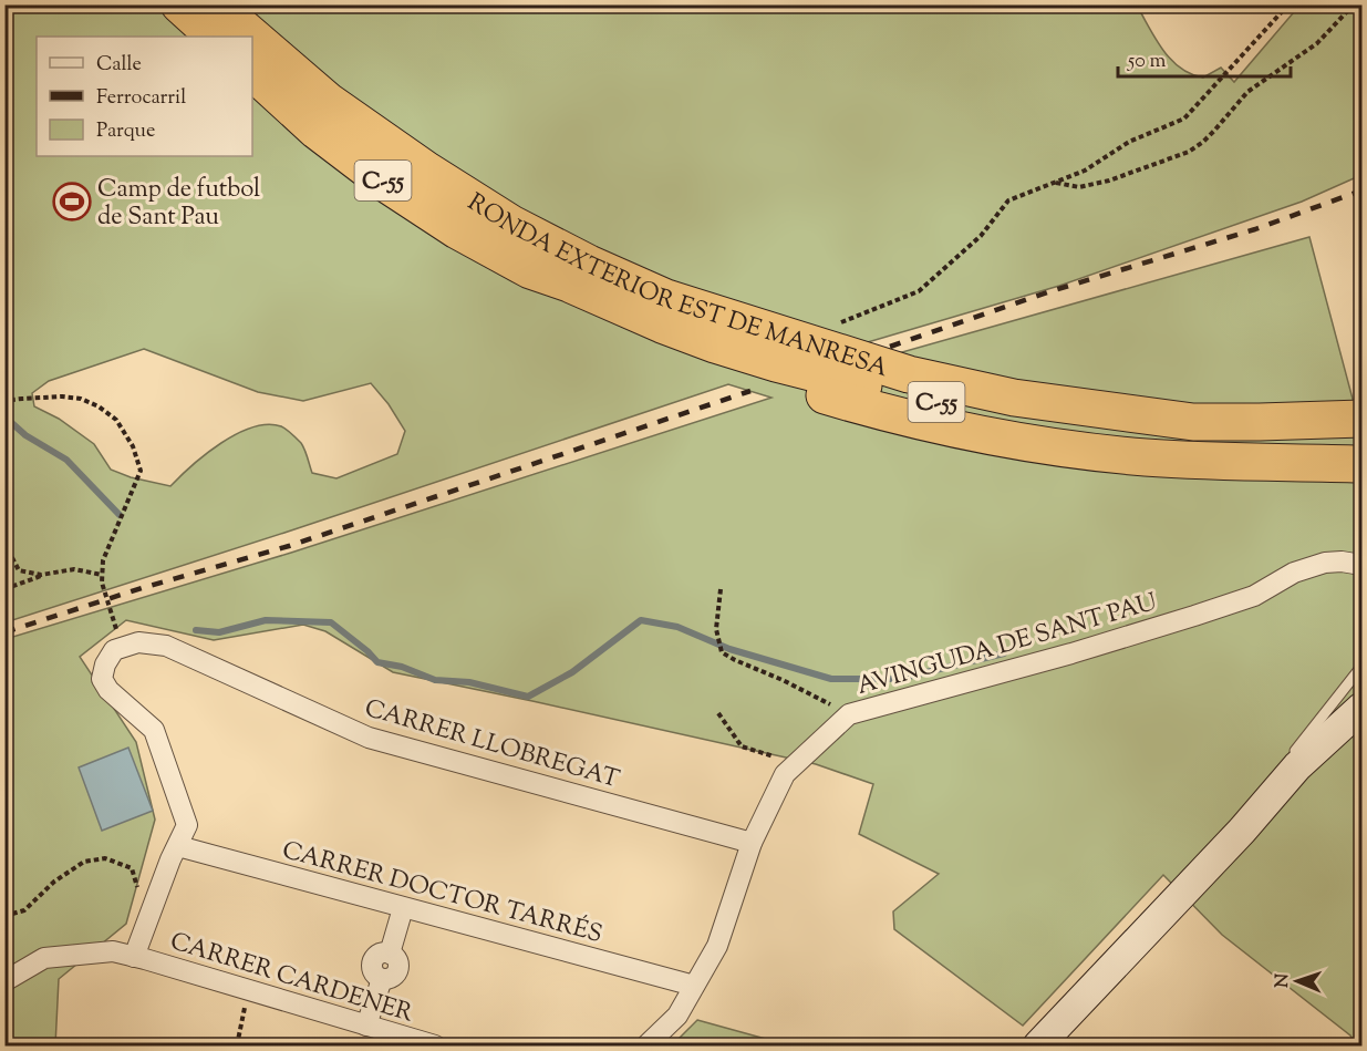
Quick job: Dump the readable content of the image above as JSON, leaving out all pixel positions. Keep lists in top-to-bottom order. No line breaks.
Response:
{"streets":{"highway":["C-55","RONDA EXTERIOR EST DE MANRESA"],"street":["AVINGUDA DE SANT PAU","CARRER LLOBREGAT","CARRER DOCTOR TARRÉS","CARRER CARDENER"]},"crossings":[["AVINGUDA DE SANT PAU","CARRER LLOBREGAT"],["AVINGUDA DE SANT PAU","CARRER DOCTOR TARRÉS"]],"places":{"sports":["Camp de futbol de Sant Pau"]},"legend":["Calle","Ferrocarril","Parque"],"scale_bar":"50 m","north":"left"}
